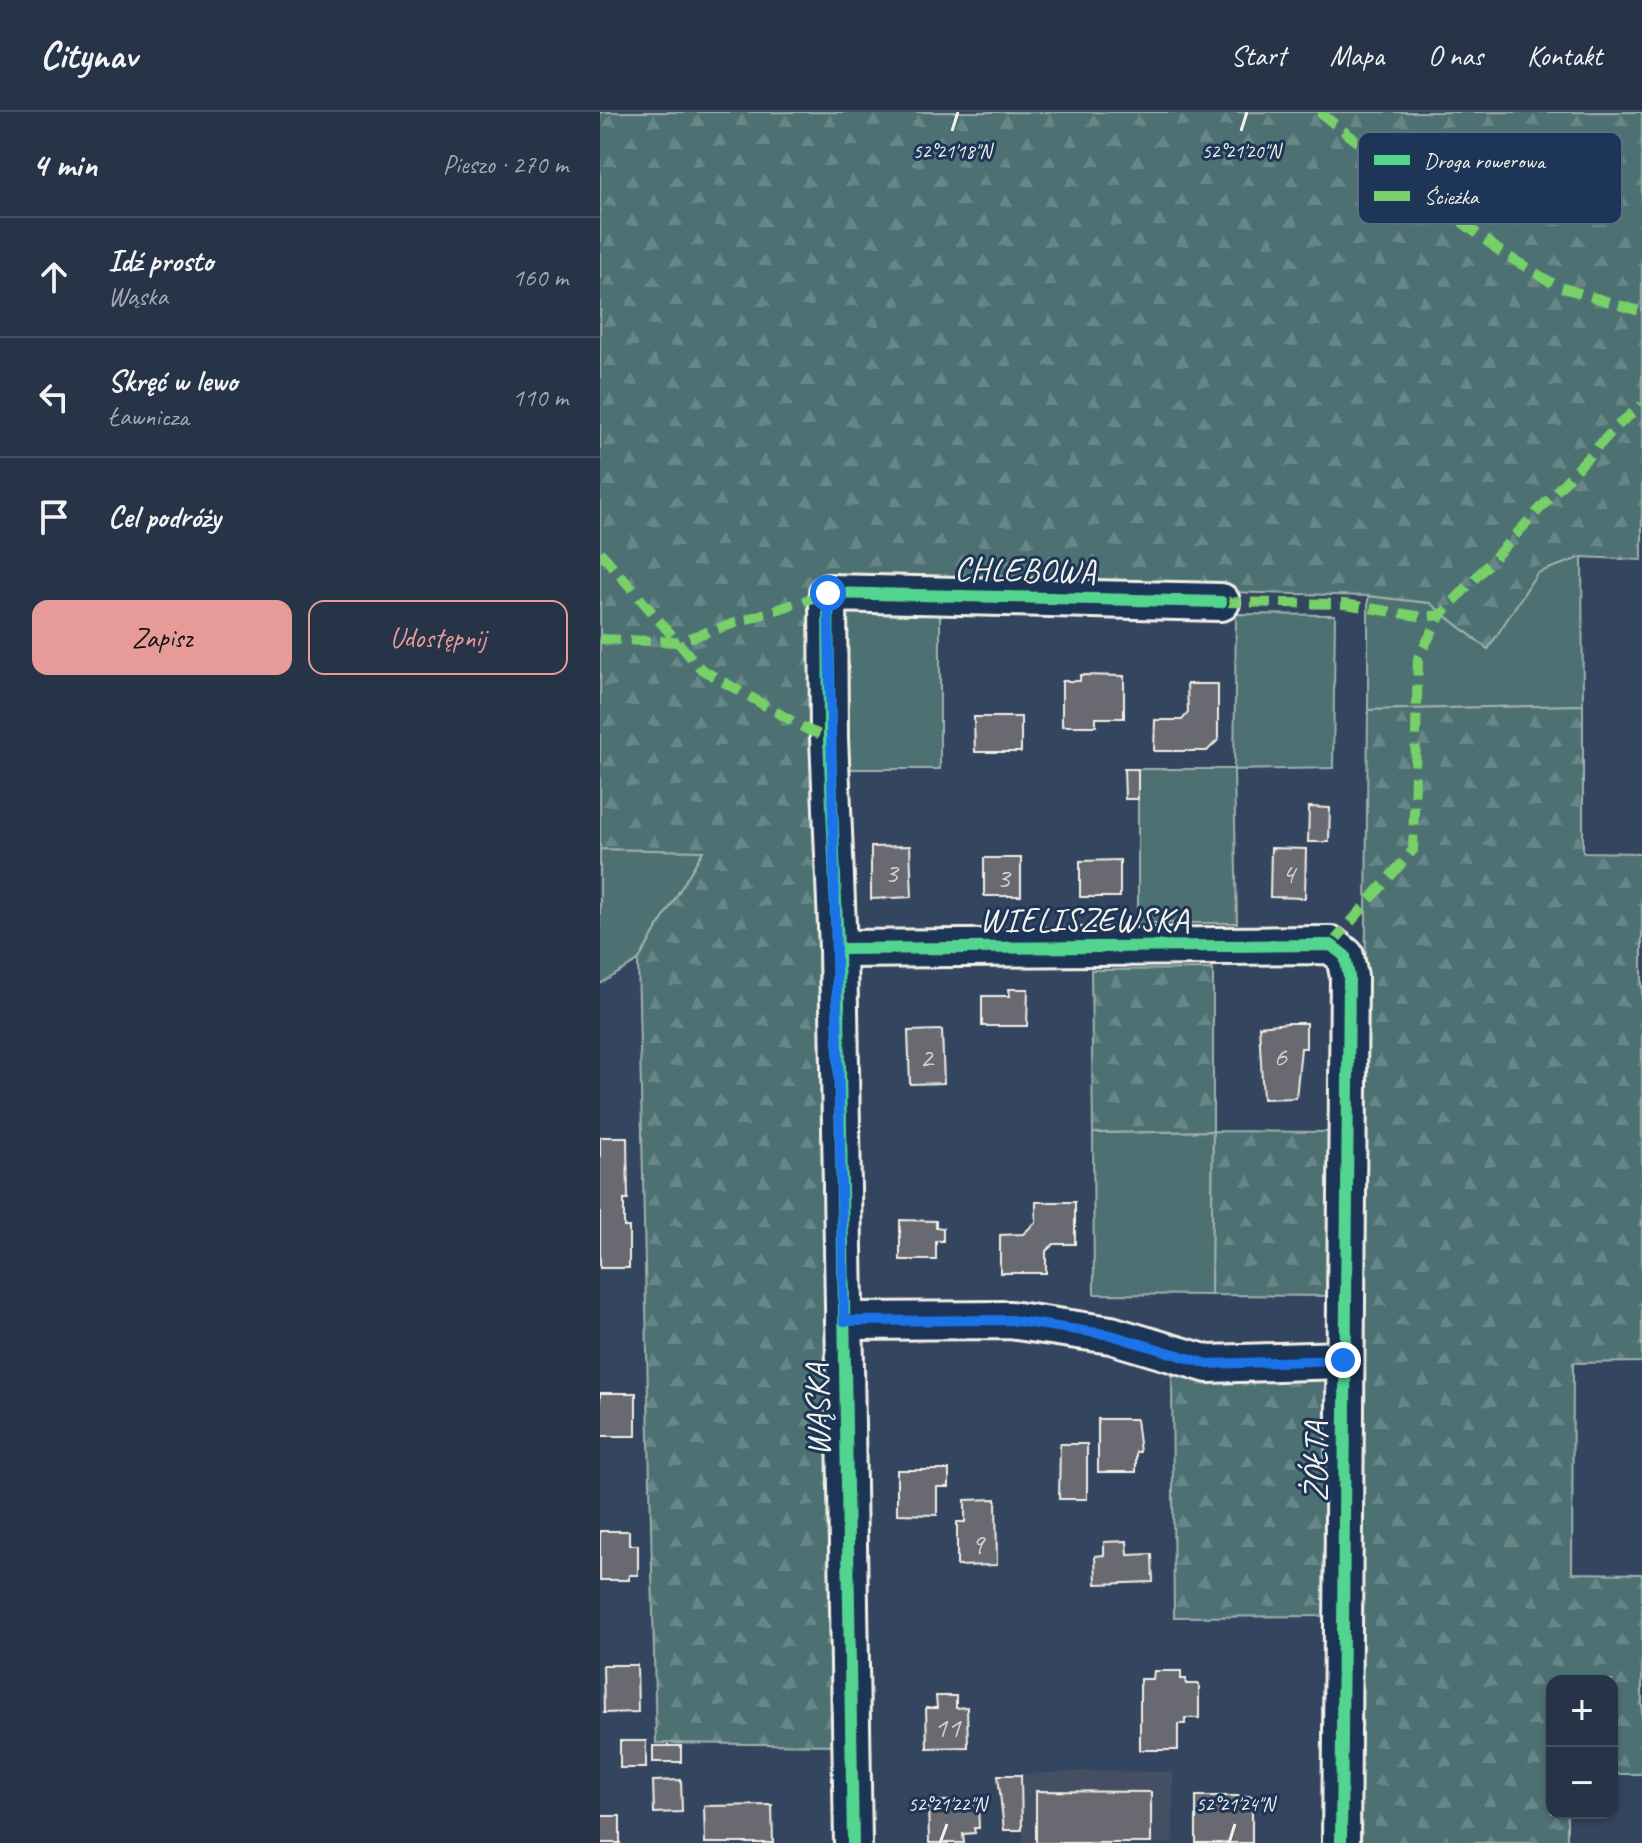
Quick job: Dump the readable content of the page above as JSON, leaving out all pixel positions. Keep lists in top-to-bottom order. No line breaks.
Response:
{"streets":{"street":["CHLEBOWA","WIELISZEWSKA","WĄSKA","ŻÓŁTA"]},"crossings":[["CHLEBOWA","WĄSKA"],["WIELISZEWSKA","WĄSKA"],["WIELISZEWSKA","ŻÓŁTA"]],"house_numbers":["3","4","3","6","2","9","11"],"legend":["Droga rowerowa","Ścieżka"],"page":{"header":"Citynav","nav":["Start","Mapa","O nas","Kontakt"],"heading":["4 min","Pieszo · 270 m"],"list":[["Idź prosto","Wąska","160 m"],["Skręć w lewo","Ławnicza","110 m"],"Cel podróży"],"buttons":["Zapisz","Udostępnij"],"map_buttons":["+","−"]},"coordinates":["52°21'18\"N","52°21'20\"N","52°21'22\"N","52°21'24\"N"]}
